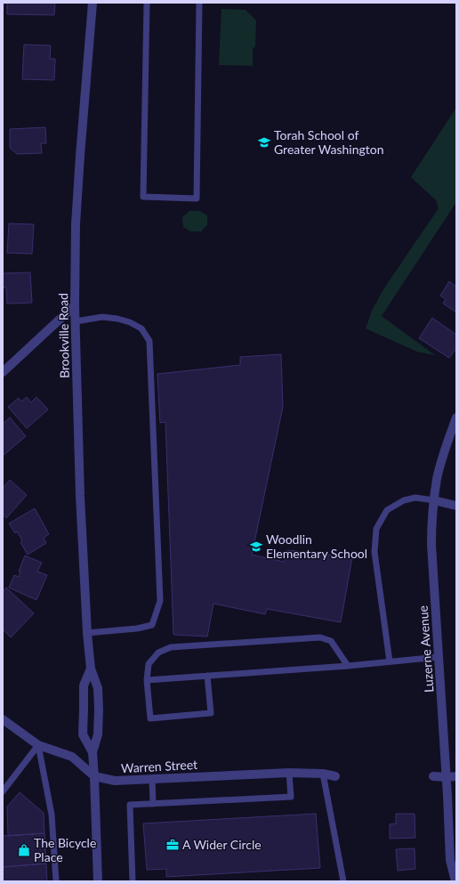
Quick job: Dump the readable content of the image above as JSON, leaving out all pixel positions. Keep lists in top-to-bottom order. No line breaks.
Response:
{"streets":{"street":["Brookville Road","Luzerne Avenue","Warren Street"]},"crossings":[["Brookville Road","Warren Street"]],"places":{"school or university":["Torah School of Greater Washington","Woodlin Elementary School"],"office":["A Wider Circle"],"shop":["The Bicycle Place"]}}
